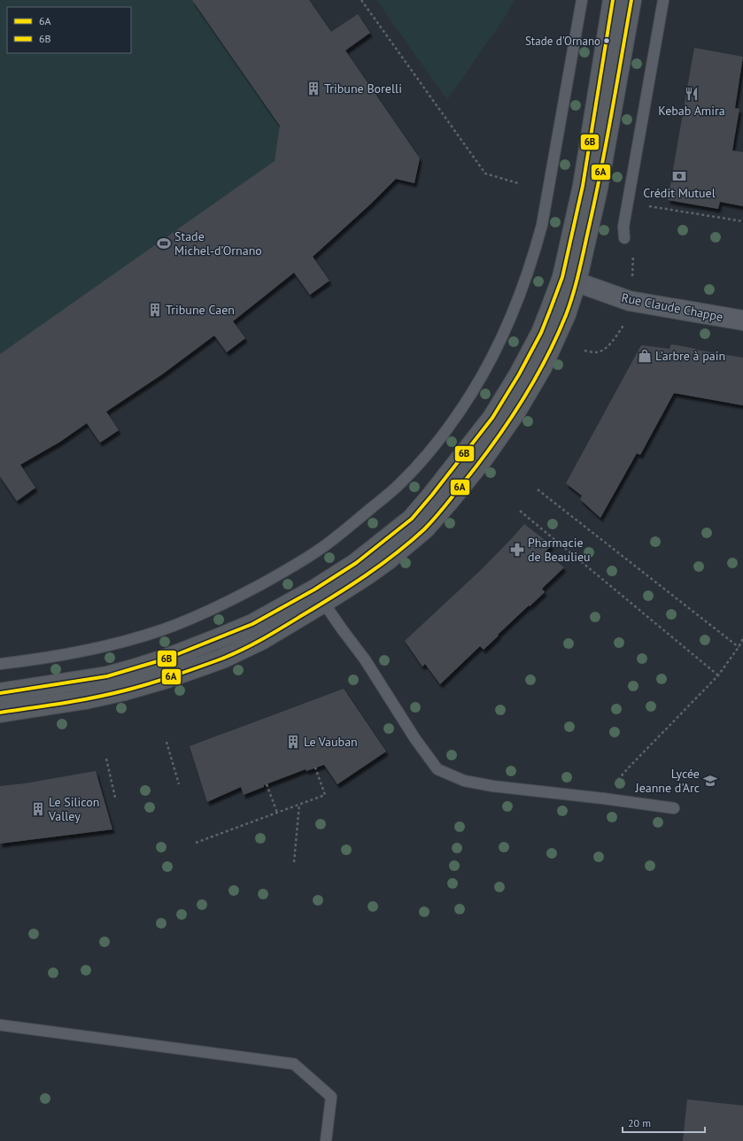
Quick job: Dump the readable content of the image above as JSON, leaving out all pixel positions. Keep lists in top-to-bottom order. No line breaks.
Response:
{"streets":{"street":["Rue Claude Chappe"]},"places":{"other":["Stade d'Ornano"],"building":["Tribune Borelli","Tribune Caen","Le Vauban","Le Silicon Valley"],"restaurant":["Kebab Amira"],"bank":["Crédit Mutuel"],"sports":["Stade Michel-d’Ornano"],"shop":["L'arbre à pain"],"pharmacy":["Pharmacie de Beaulieu"],"school or university":["Lycée Jeanne d'Arc"]},"lines":["transit line 6A","transit line 6B"],"legend":["6A","6B"],"scale_bar":"20 m"}
